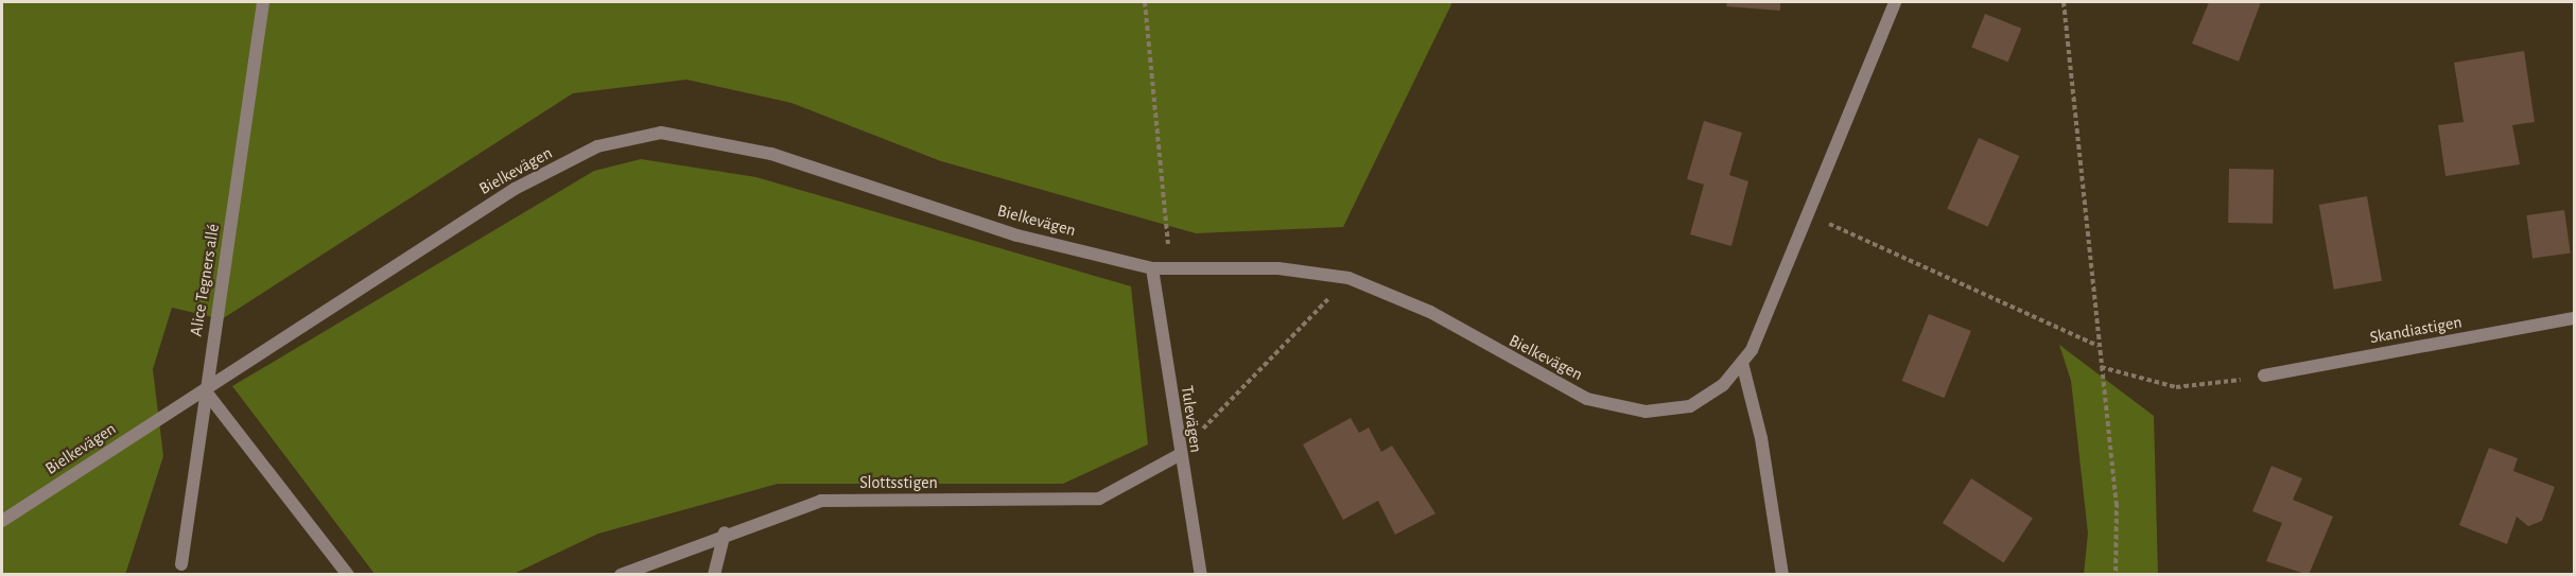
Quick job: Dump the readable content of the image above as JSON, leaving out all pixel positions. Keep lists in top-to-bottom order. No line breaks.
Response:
{"streets":{"street":["Bielkevägen","Alice Tegners allé","Skandiastigen","Tulevägen","Slottsstigen"]},"crossings":[["Bielkevägen","Alice Tegners allé"],["Bielkevägen","Tulevägen"],["Tulevägen","Slottsstigen"]]}
